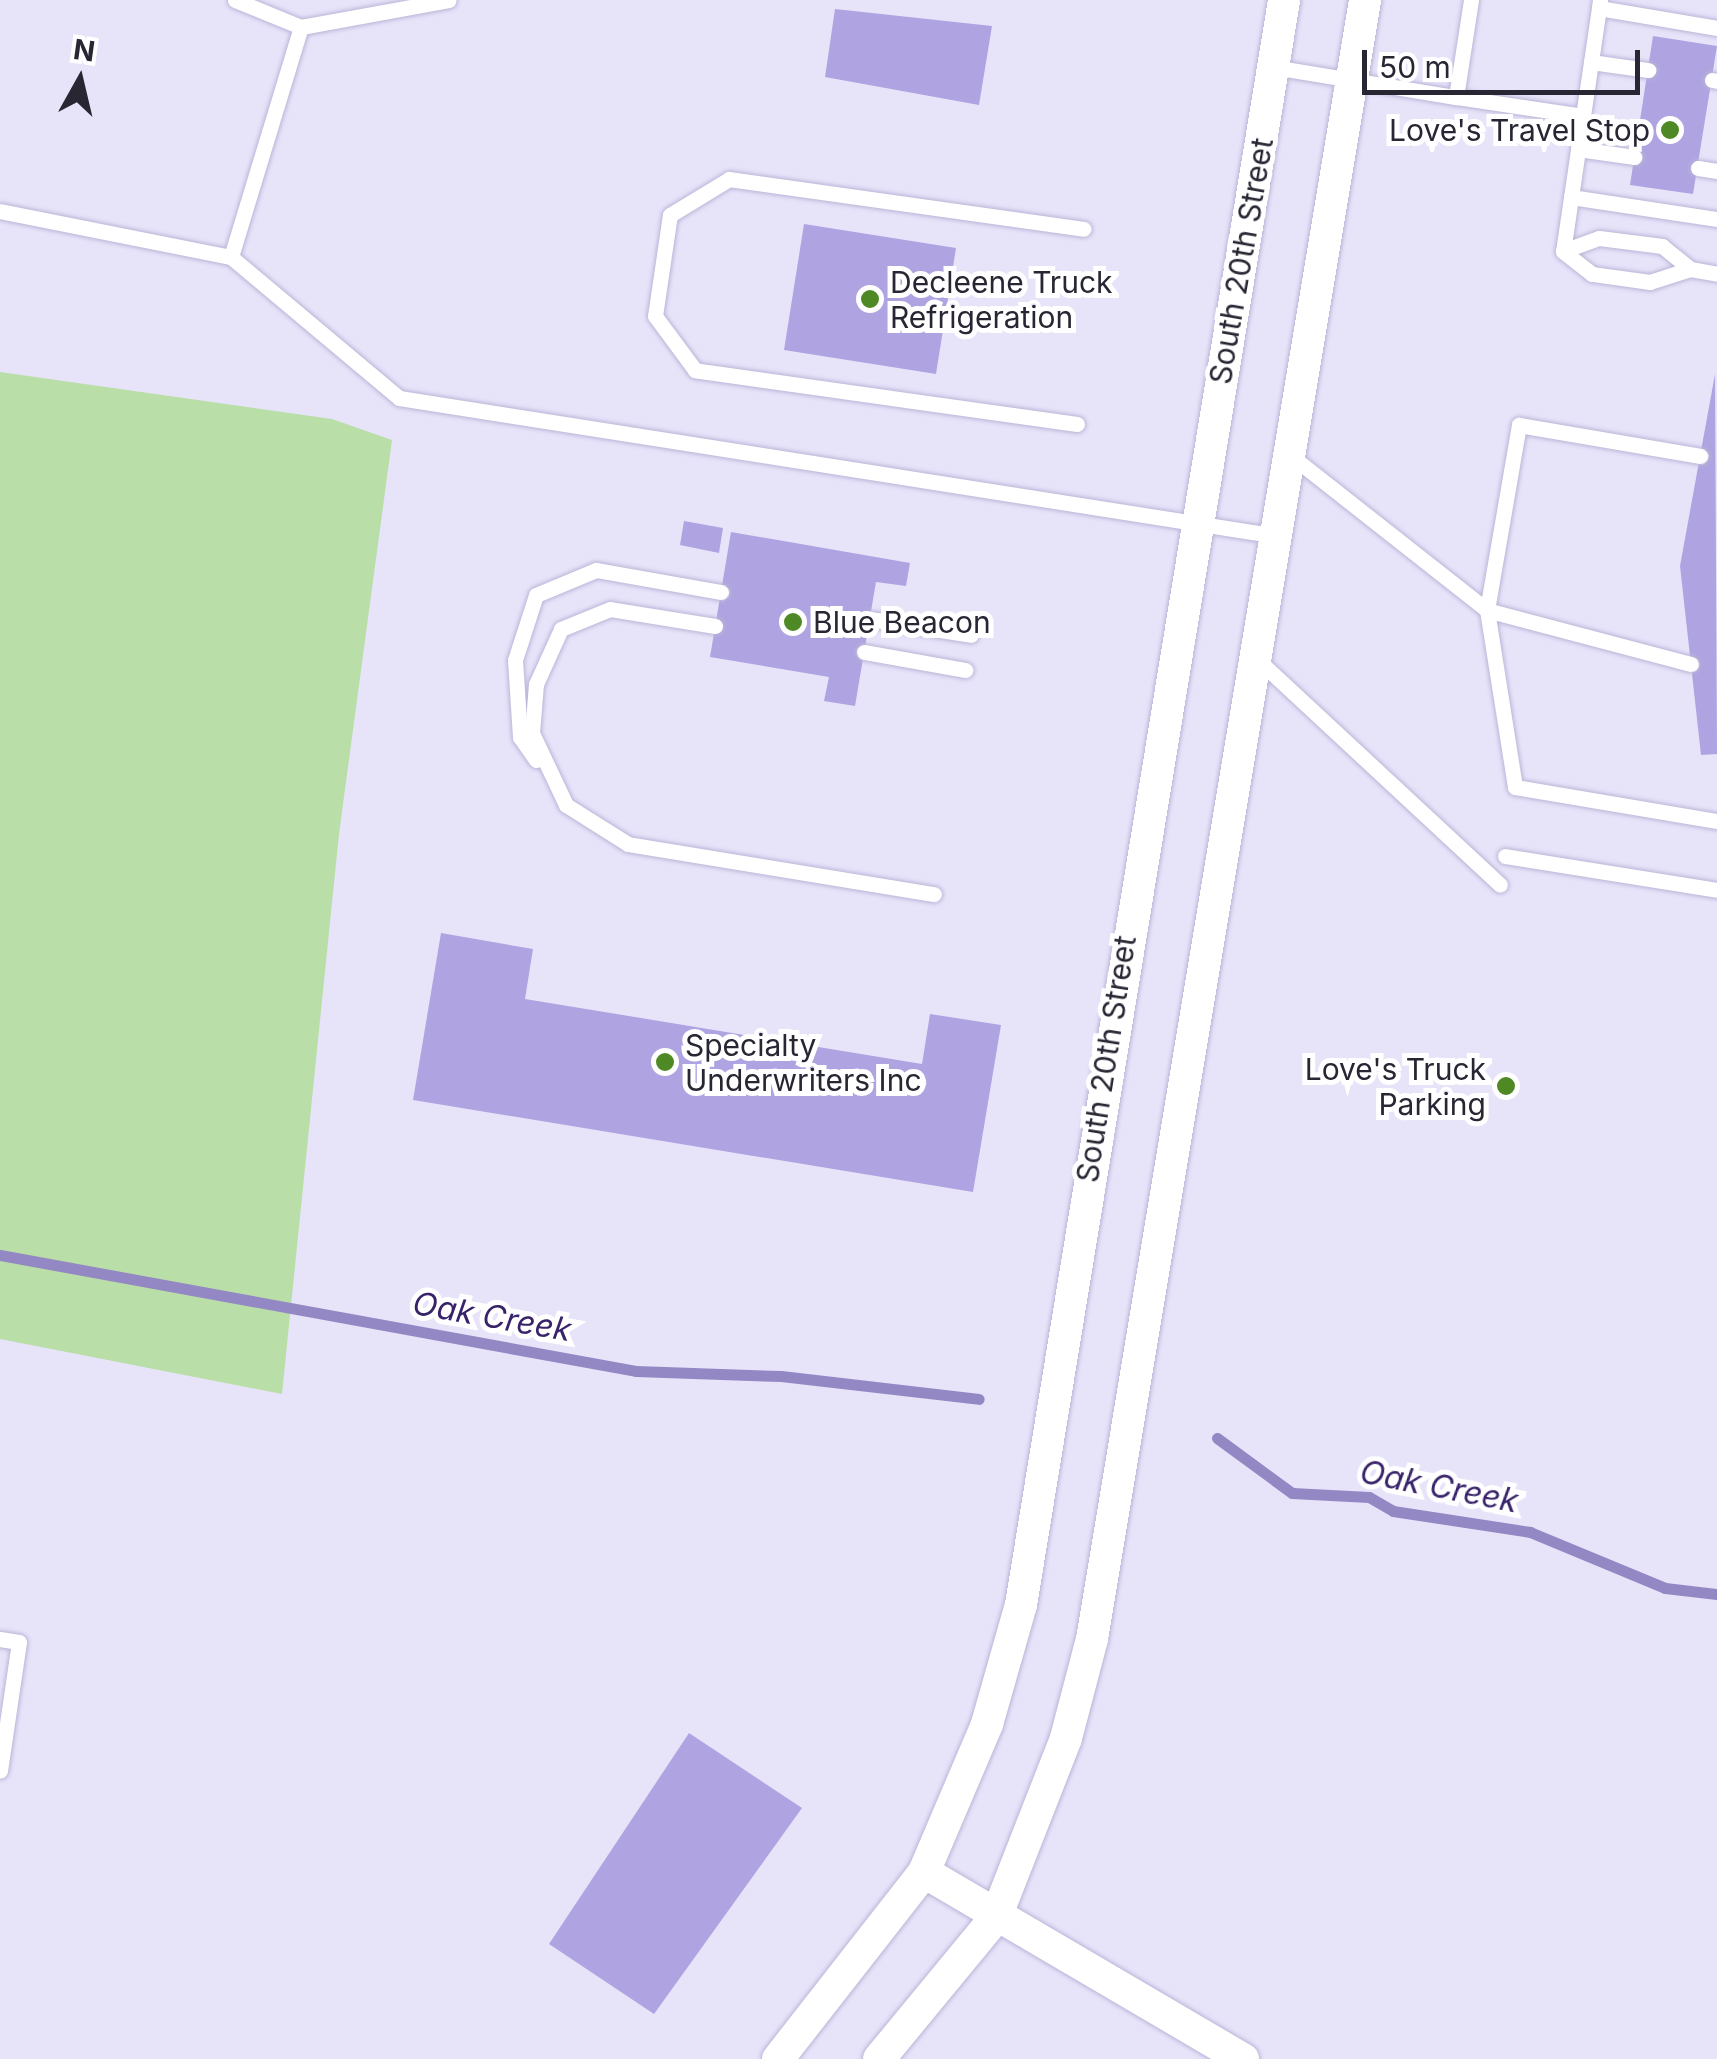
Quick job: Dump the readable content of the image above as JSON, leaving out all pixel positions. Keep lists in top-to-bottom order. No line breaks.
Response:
{"streets":{"street":["South 20th Street"]},"water":["Oak Creek"],"places":["Love's Travel Stop","Decleene Truck Refrigeration","Blue Beacon","Specialty Underwriters Inc","Love's Truck Parking"],"scale_bar":"50 m","north":"top"}
